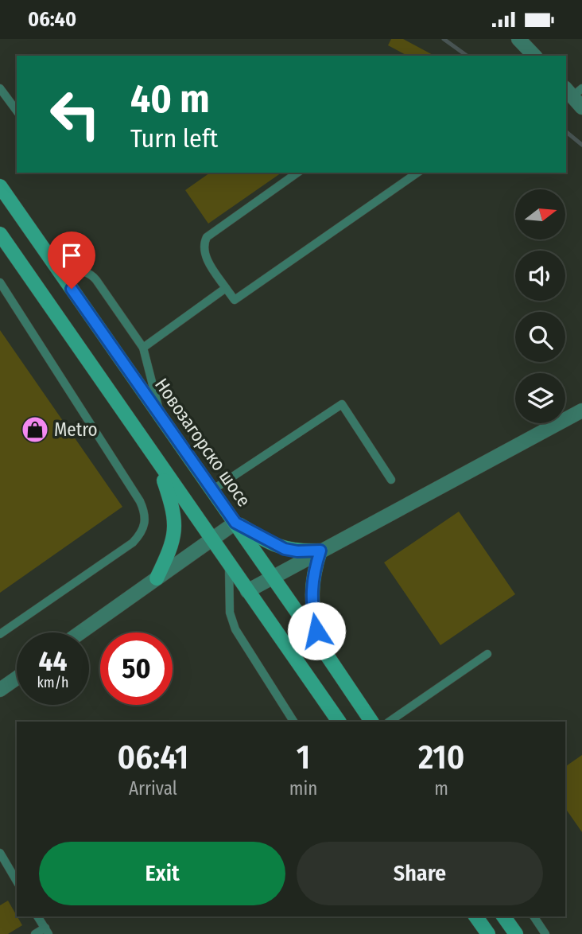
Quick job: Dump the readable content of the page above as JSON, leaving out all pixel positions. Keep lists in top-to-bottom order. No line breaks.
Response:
{"streets":{"main road":["Новозагорско шосе"]},"places":{"shop":["Metro"]},"north":"right","page":{"status":"06:40","turn":["40 m","Turn left"],"speed":"44 km/h","limit":"50","eta":["06:41","Arrival","1","min","210","m"],"buttons":["Exit","Share"]}}
